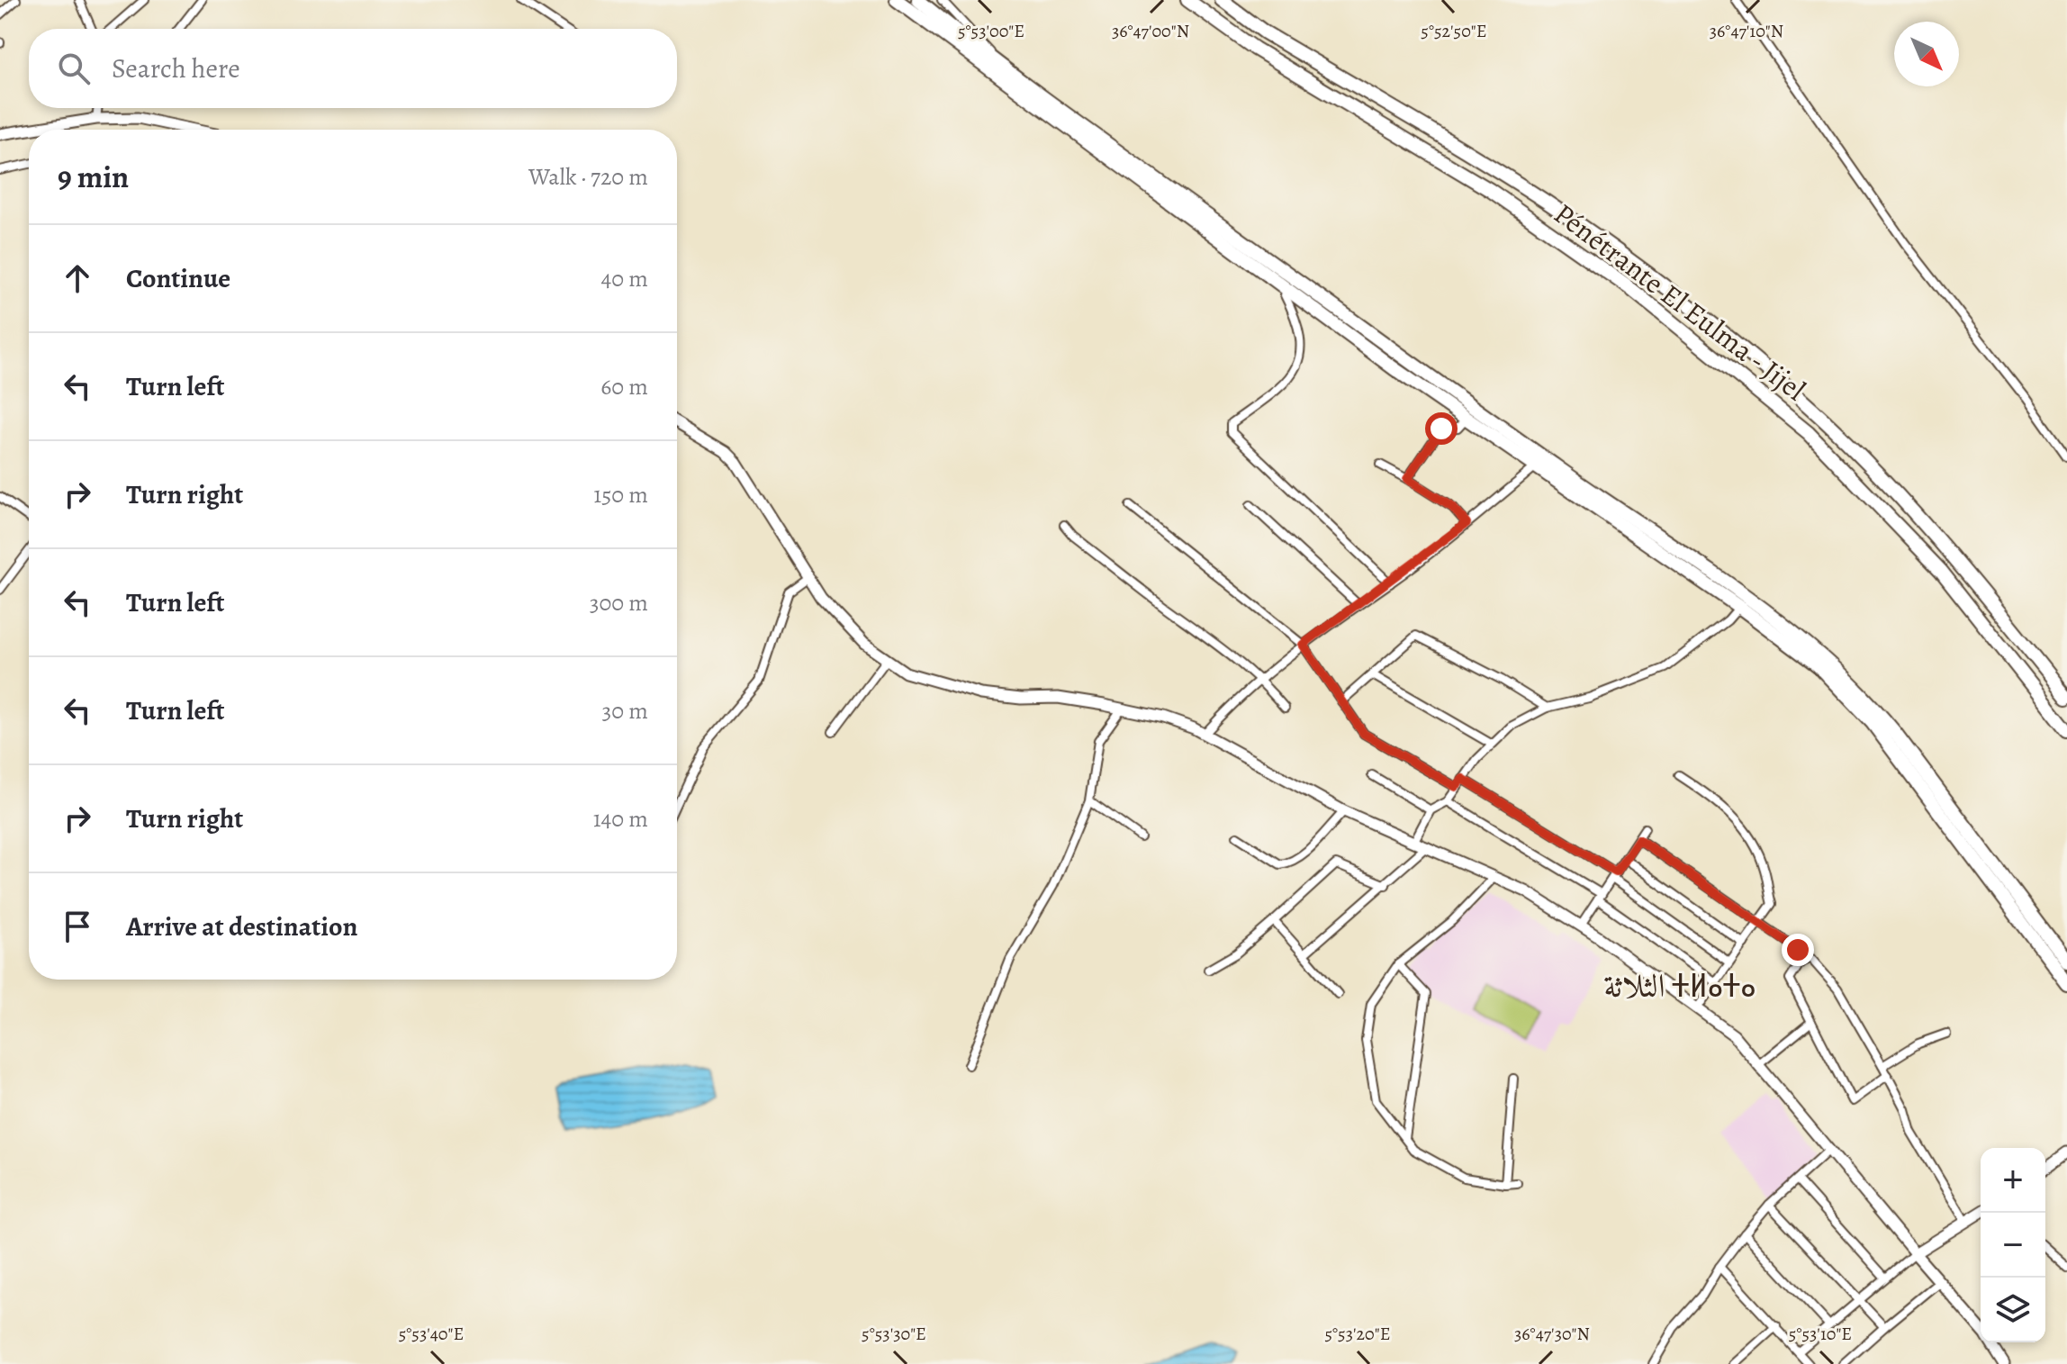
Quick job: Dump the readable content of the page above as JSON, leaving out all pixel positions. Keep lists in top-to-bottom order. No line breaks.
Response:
{"streets":{"highway":["Pénétrante El Eulma - Jijel"]},"districts":["الثلاثة ⵜⵍⴰⵜⴰ"],"north":"bottom right","page":{"search":"Search here","heading":["9 min","Walk · 720 m"],"list":[["Continue","40 m"],["Turn left","60 m"],["Turn right","150 m"],["Turn left","300 m"],["Turn left","30 m"],["Turn right","140 m"],"Arrive at destination"],"map_buttons":["+","−"]},"coordinates":["36°47'00\"N","36°47'10\"N","5°53'00\"E","5°52'50\"E","5°53'40\"E","5°53'30\"E","5°53'20\"E","5°53'10\"E","36°47'30\"N"]}
